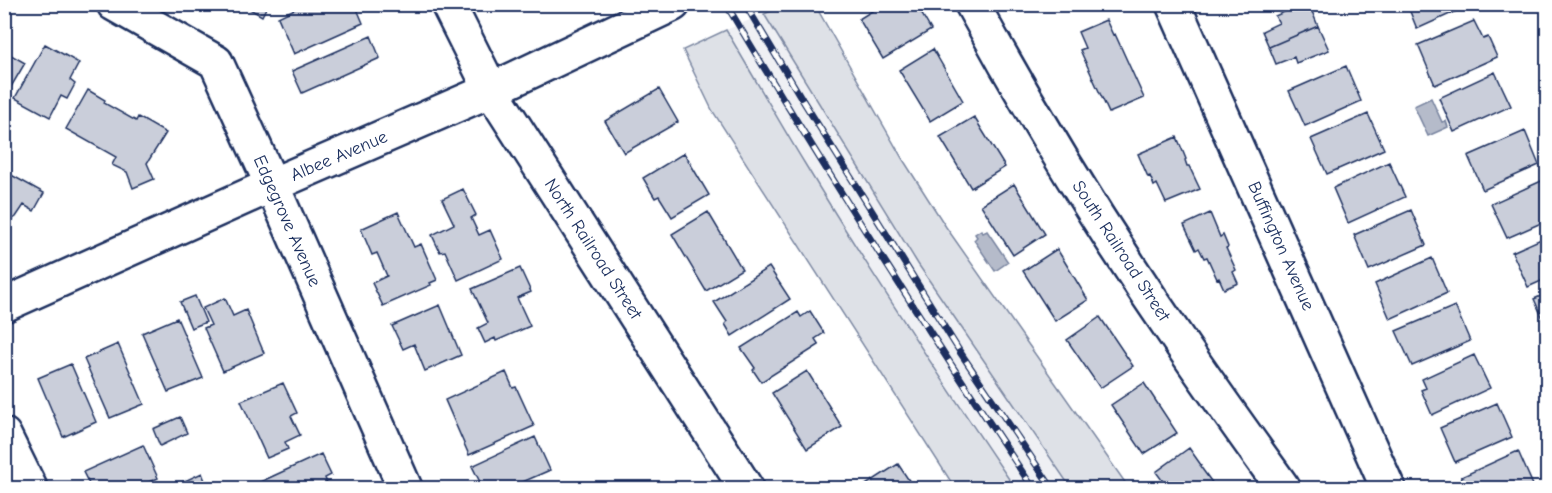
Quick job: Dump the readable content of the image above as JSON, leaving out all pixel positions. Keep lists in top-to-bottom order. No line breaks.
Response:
{"streets":{"street":["Albee Avenue","Edgegrove Avenue","Buffington Avenue","North Railroad Street","South Railroad Street"]},"crossings":[["Albee Avenue","Edgegrove Avenue"],["Albee Avenue","North Railroad Street"]]}
